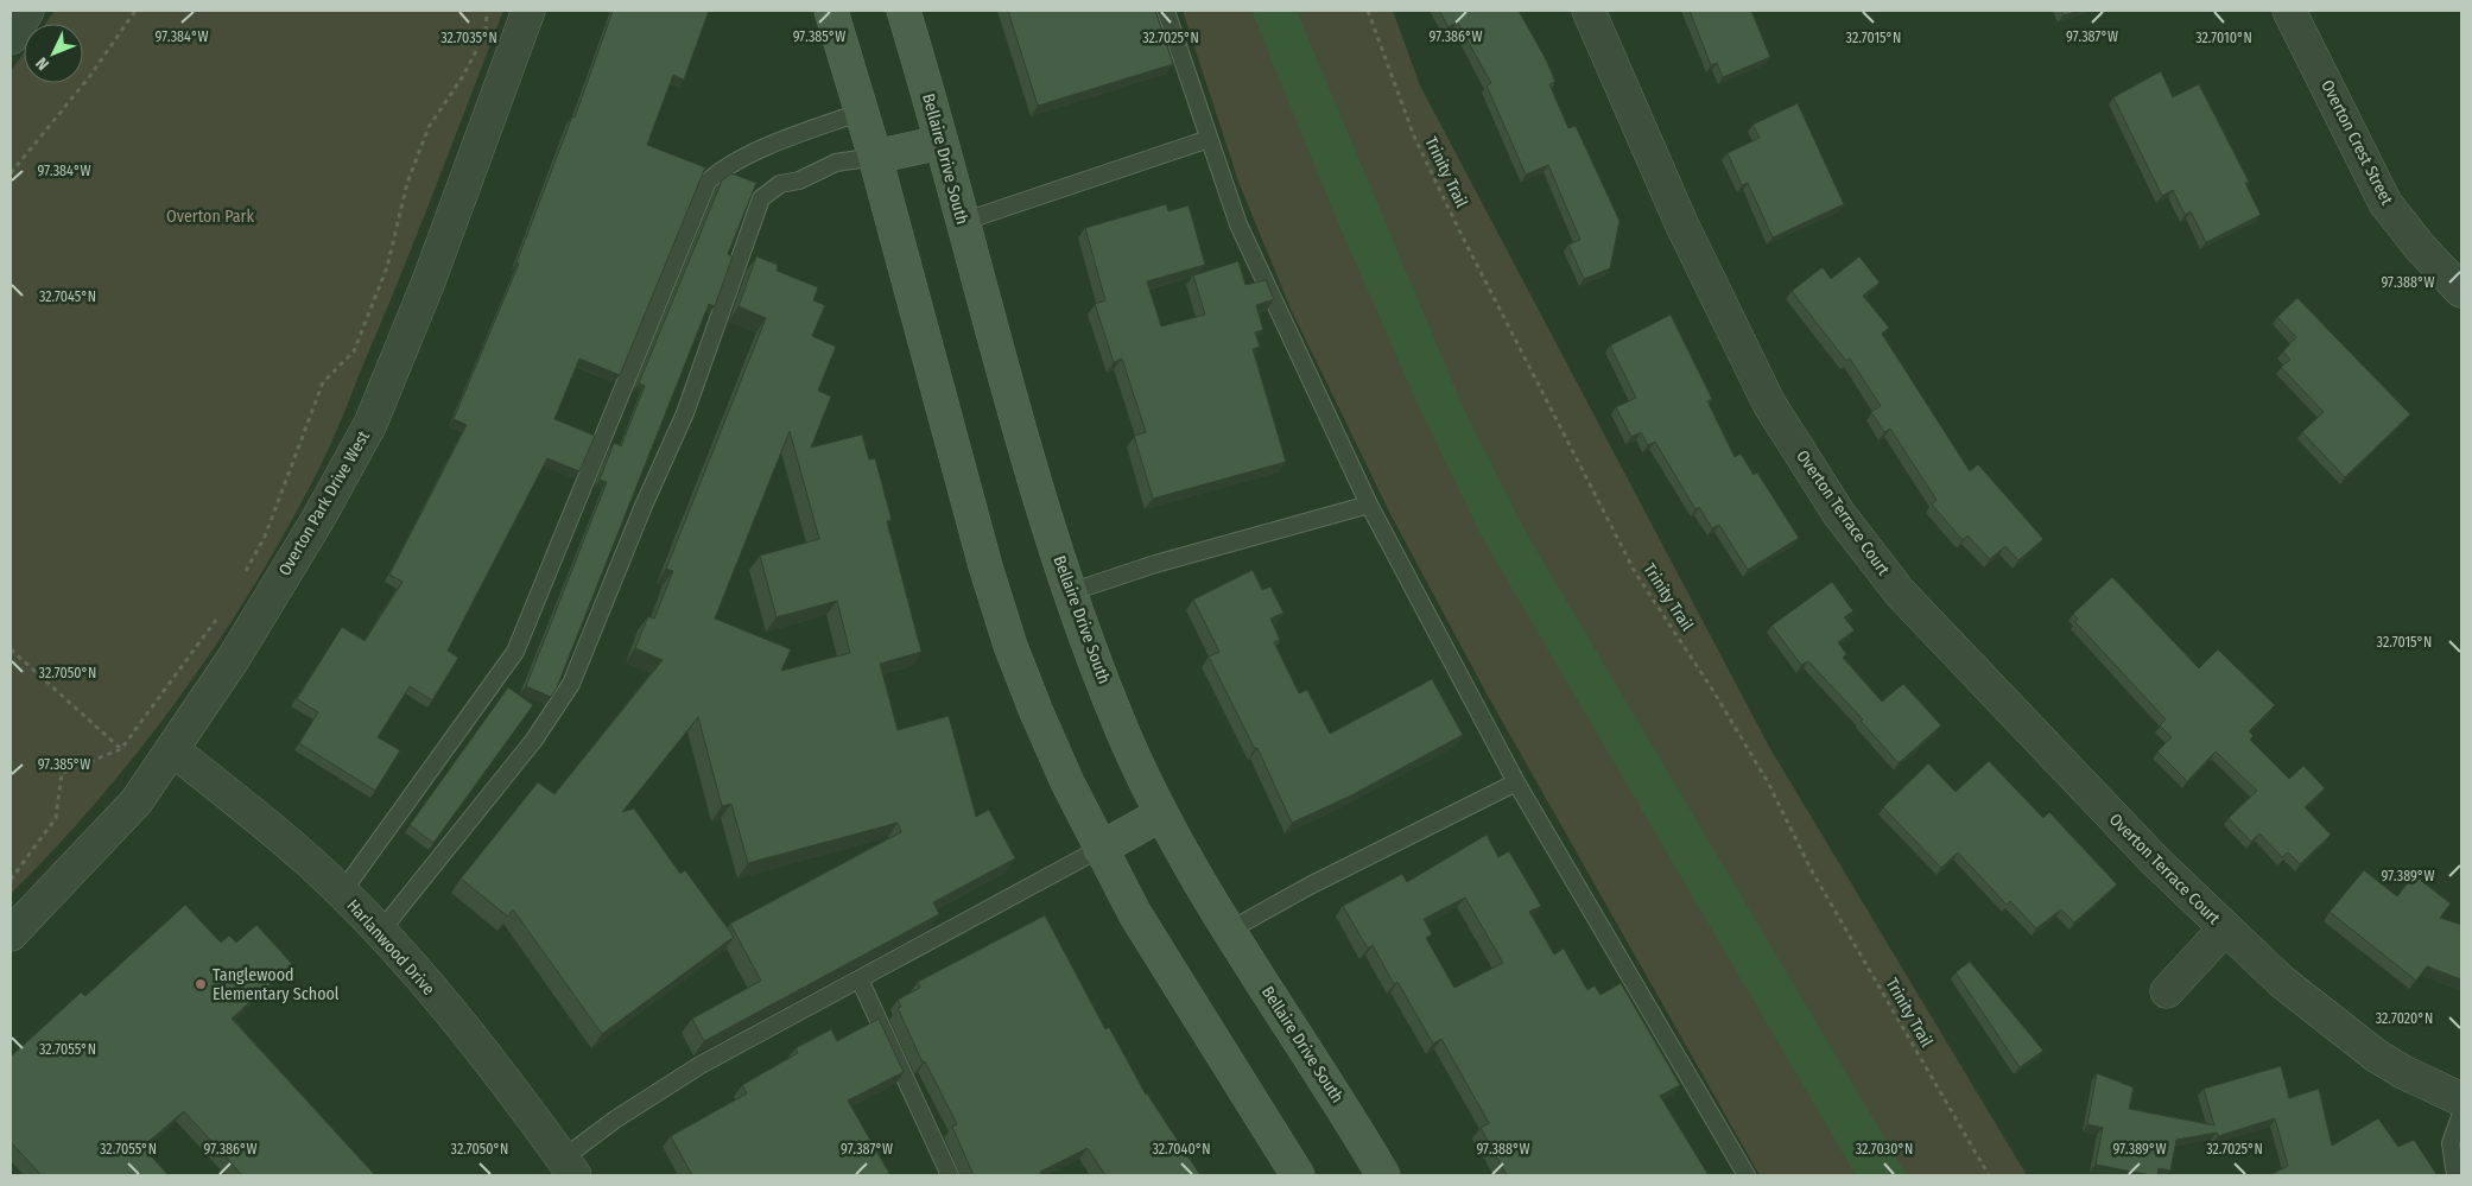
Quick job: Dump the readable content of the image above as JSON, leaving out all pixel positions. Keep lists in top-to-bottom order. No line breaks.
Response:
{"streets":{"main road":["Bellaire Drive South"],"street":["Overton Crest Street","Overton Park Drive West","Overton Terrace Court","Harlanwood Drive"],"path":["Trinity Trail"]},"crossings":[["Overton Park Drive West","Harlanwood Drive"]],"parks":["Overton Park"],"places":["Tanglewood Elementary School"],"north":"bottom left","coordinates":["97.384°W","97.385°W","97.386°W","97.387°W","32.7035°N","32.7025°N","32.7015°N","32.7010°N","97.388°W","32.7045°N","32.7050°N","97.389°W","32.7020°N","32.7055°N","32.7040°N","32.7030°N"]}
